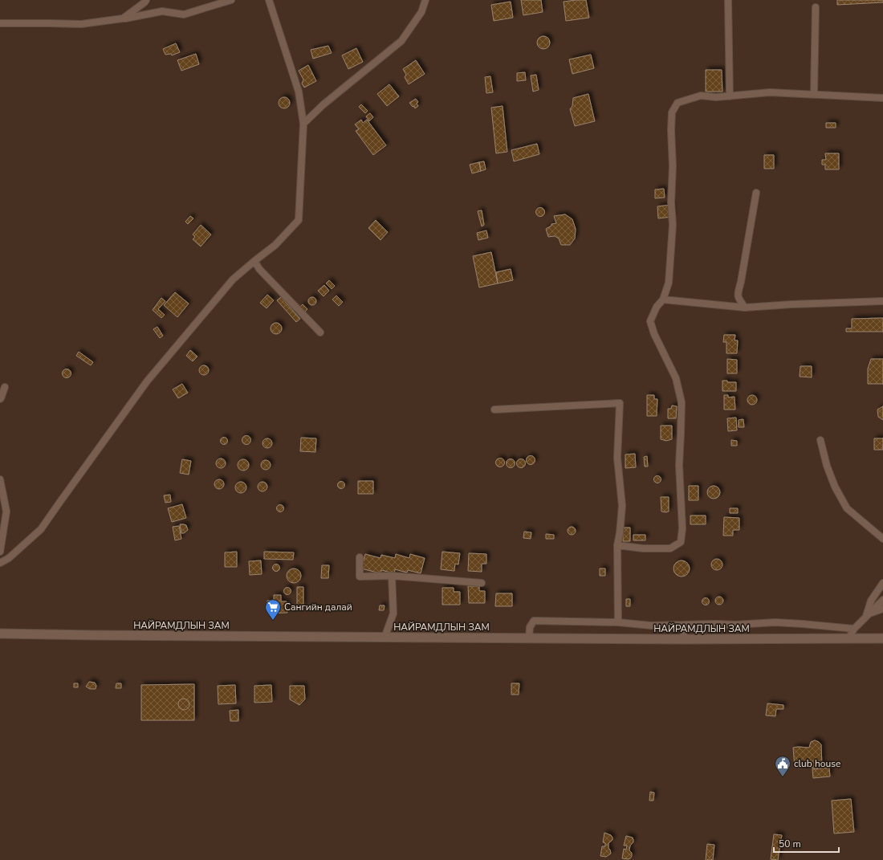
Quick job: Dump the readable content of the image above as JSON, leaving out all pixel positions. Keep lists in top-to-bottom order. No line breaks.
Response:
{"streets":{"main road":["НАЙРАМДЛЫН ЗАМ"]},"places":{"supermarket":["Сангийн далай"],"public building":["club house"]},"scale_bar":"50 m"}
